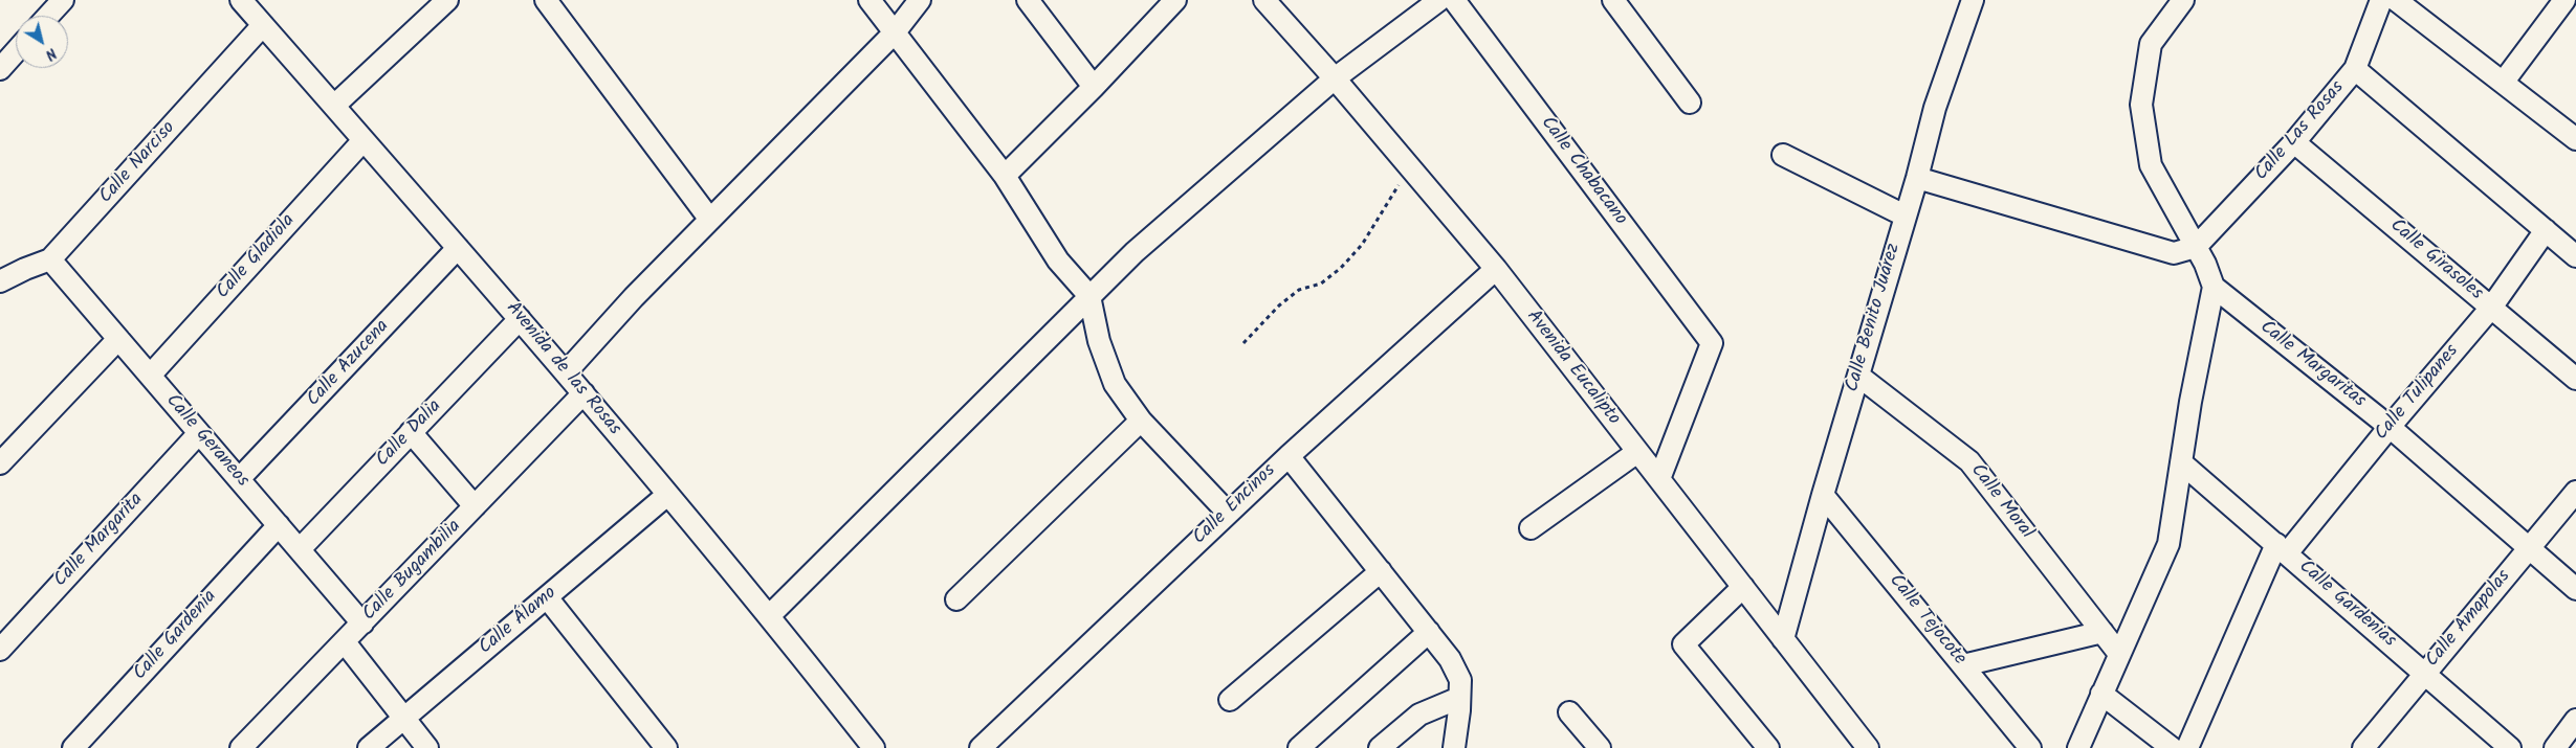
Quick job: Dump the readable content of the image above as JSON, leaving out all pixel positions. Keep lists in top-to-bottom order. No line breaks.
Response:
{"streets":{"street":["Calle Las Rosas","Calle Narciso","Calle Chabacano","Calle Gladiola","Calle Girasoles","Calle Benito Juárez","Calle Azucena","Calle Margaritas","Avenida Eucalipto","Avenida de las Rosas","Calle Tulipanes","Calle Dalia","Calle Geraneos","Calle Moral","Calle Encinos","Calle Margarita","Calle Bugambilia","Calle Gardenias","Calle Amapolas","Calle Tejocote","Calle Álamo","Calle Gardenia"]},"crossings":[["Calle Las Rosas","Calle Girasoles"],["Calle Narciso","Avenida de las Rosas"],["Calle Narciso","Calle Geraneos"],["Calle Chabacano","Avenida Eucalipto"],["Calle Gladiola","Avenida de las Rosas"],["Calle Gladiola","Calle Geraneos"],["Calle Girasoles","Calle Tulipanes"],["Calle Benito Juárez","Avenida Eucalipto"],["Calle Benito Juárez","Calle Moral"],["Calle Benito Juárez","Calle Tejocote"],["Calle Azucena","Avenida de las Rosas"],["Calle Azucena","Calle Geraneos"],["Calle Margaritas","Calle Tulipanes"],["Calle Margaritas","Calle Amapolas"],["Avenida Eucalipto","Calle Encinos"],["Avenida de las Rosas","Calle Dalia"],["Avenida de las Rosas","Calle Bugambilia"],["Avenida de las Rosas","Calle Álamo"],["Calle Tulipanes","Calle Gardenias"],["Calle Dalia","Calle Geraneos"],["Calle Geraneos","Calle Margarita"],["Calle Geraneos","Calle Bugambilia"],["Calle Geraneos","Calle Gardenia"],["Calle Gardenias","Calle Amapolas"]],"north":"bottom right"}
